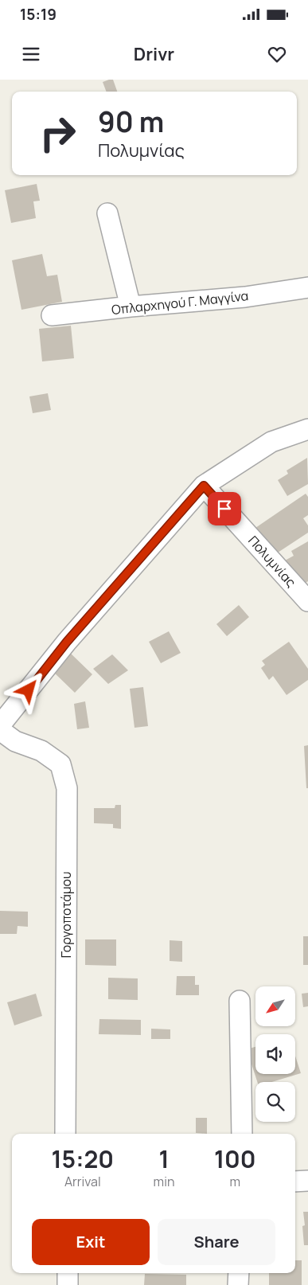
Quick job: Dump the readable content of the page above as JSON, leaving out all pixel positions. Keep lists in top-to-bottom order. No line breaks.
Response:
{"streets":{"street":["Οπλαρχηγού Γ. Μαγγίνα","Πολυμνίας","Γοργοποτάμου"]},"north":"bottom left","page":{"status":"15:19","header":"Drivr","turn":["90 m","Πολυμνίας"],"eta":["15:20","Arrival","1","min","100","m"],"buttons":["Exit","Share"]}}
